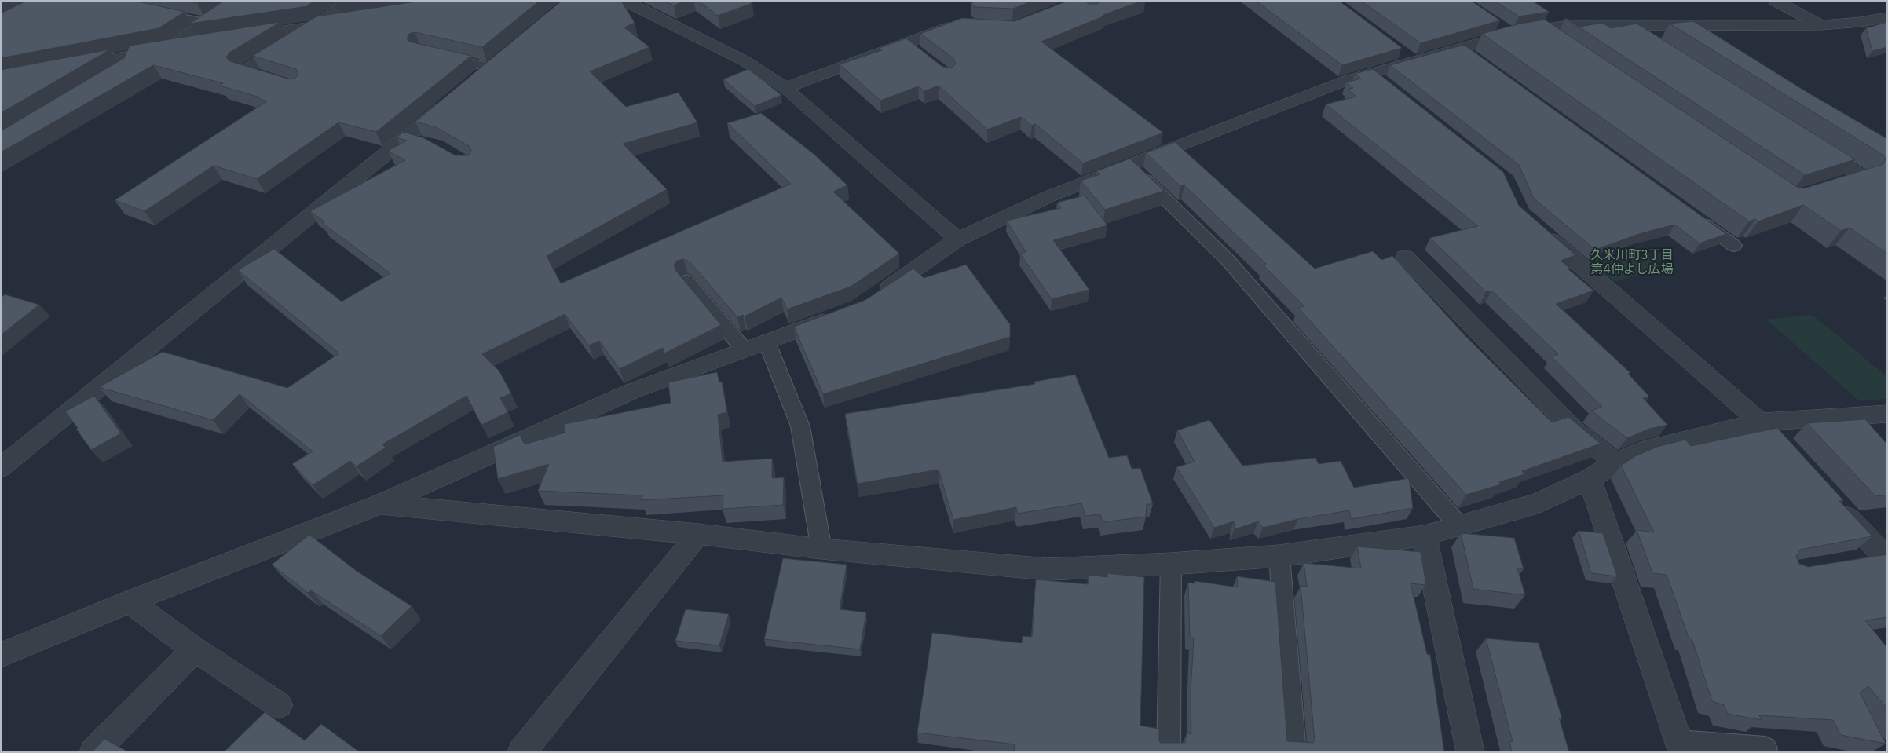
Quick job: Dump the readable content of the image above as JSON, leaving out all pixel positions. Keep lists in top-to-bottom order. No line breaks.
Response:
{"parks":["久米川町3丁目 第4仲よし広場"]}
